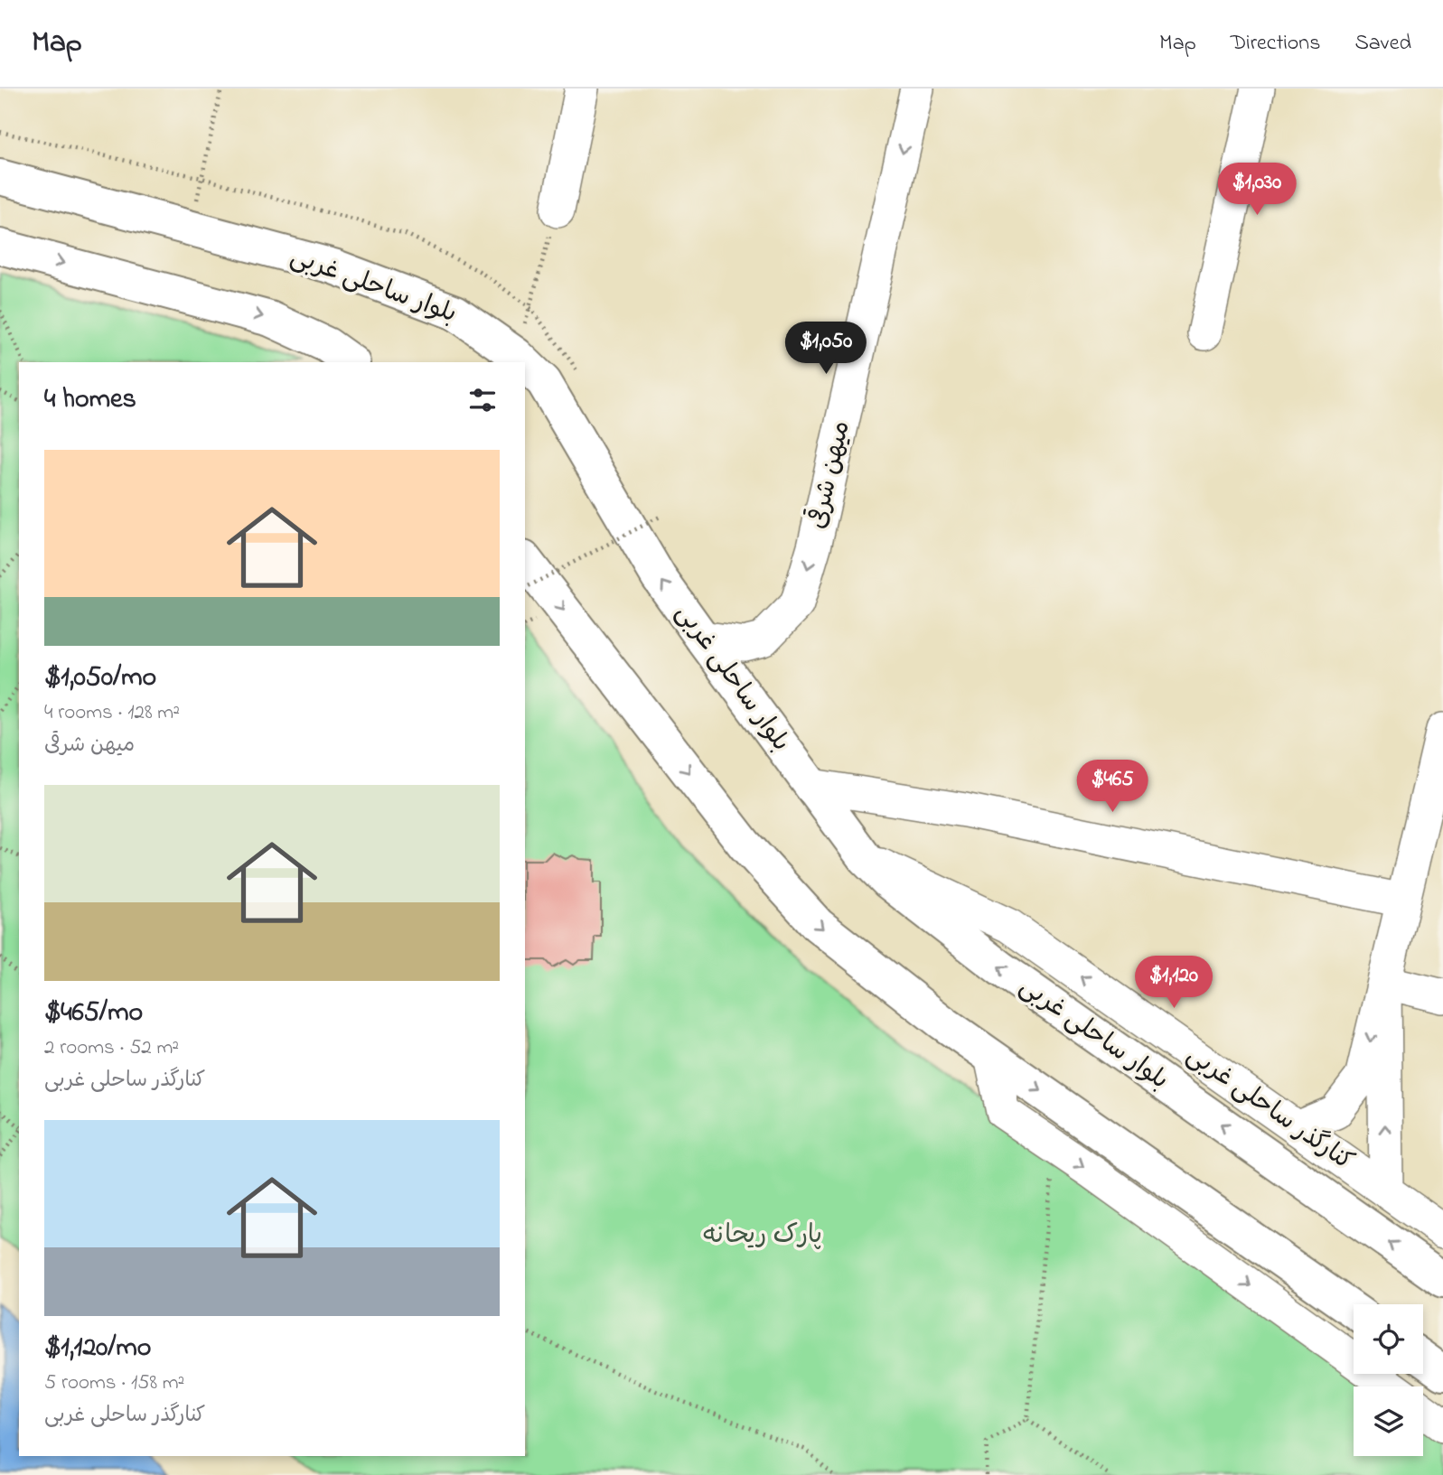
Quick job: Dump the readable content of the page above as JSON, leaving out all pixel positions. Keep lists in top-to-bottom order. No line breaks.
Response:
{"streets":{"main road":["بلوار ساحلی غربی"],"street":["میهن شرقی","کنارگذر ساحلی غربی"]},"crossings":[["بلوار ساحلی غربی","میهن شرقی"],["بلوار ساحلی غربی","کنارگذر ساحلی غربی"]],"one_way":["میهن شرقی"],"parks":["پارک ریحانه"],"page":{"header":"Map","nav":["Map","Directions","Saved"],"price":["$1,030","$1,050","$465","$1,120"],"heading":"4 homes","list":[{"name":"$1,050/mo","note":"4 rooms · 128 m² · میهن شرقی"},{"name":"$465/mo","note":"2 rooms · 52 m² · کنارگذر ساحلی غربی"},{"name":"$1,120/mo","note":"5 rooms · 158 m² · کنارگذر ساحلی غربی"}]}}
